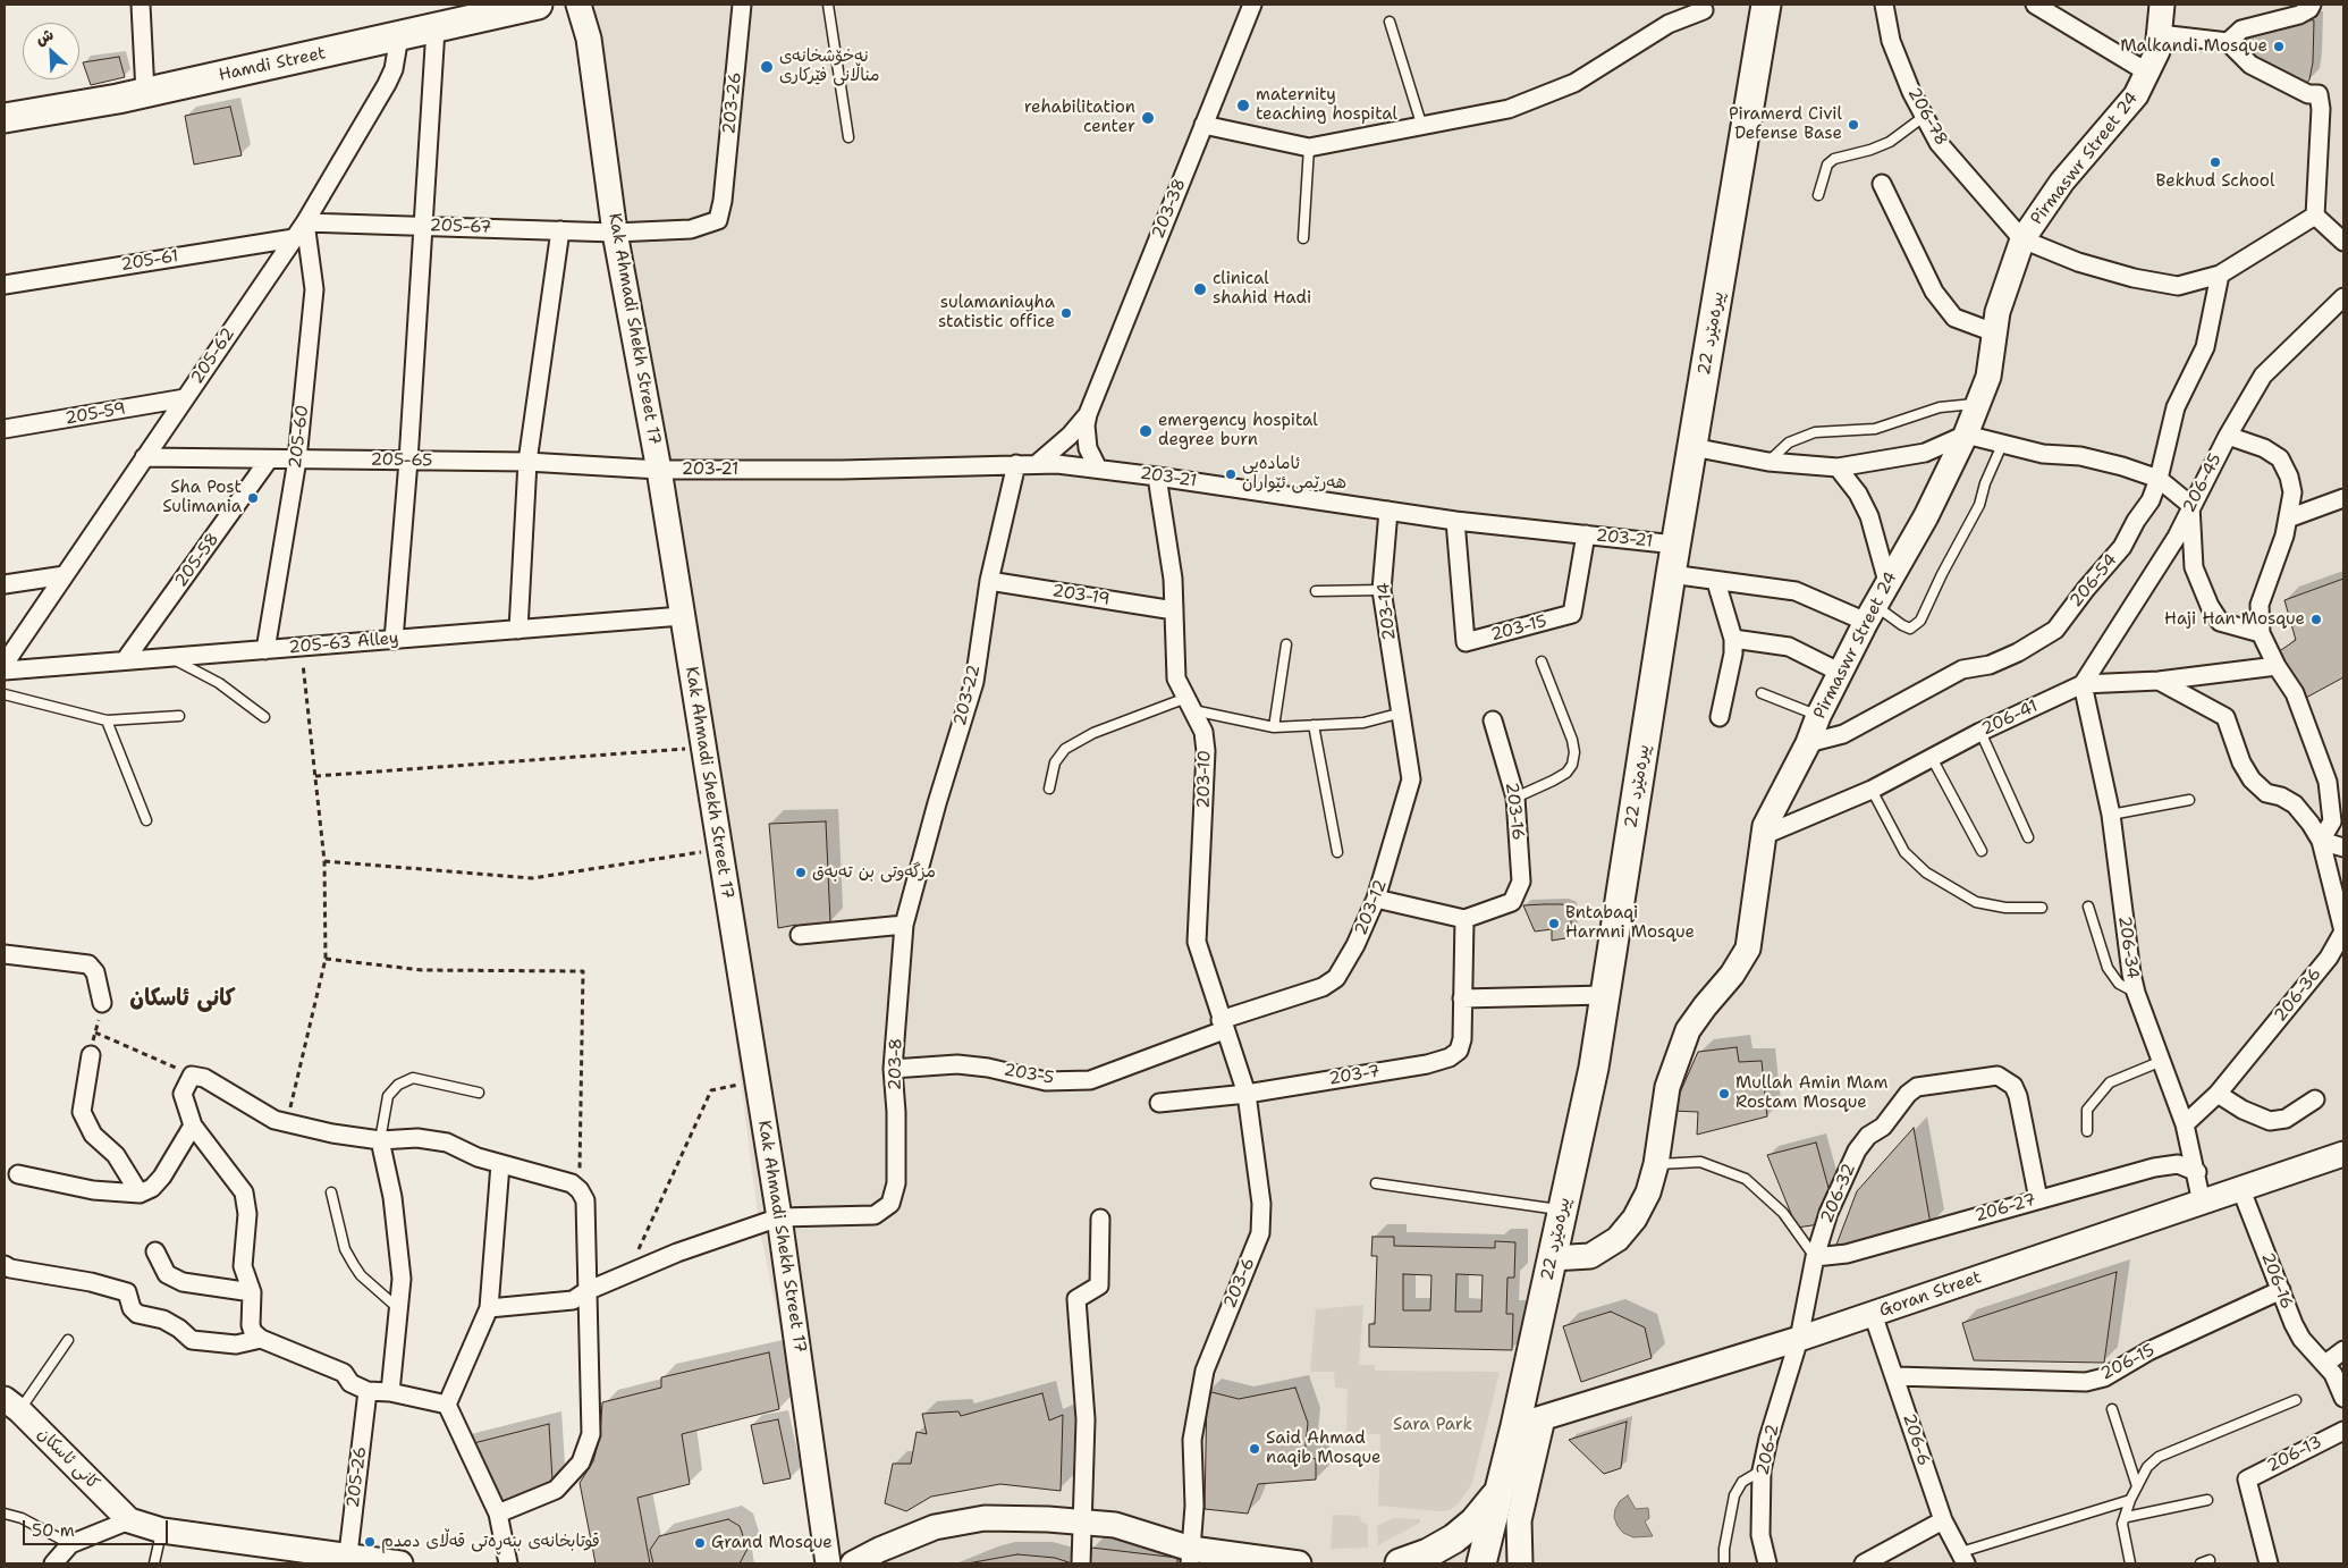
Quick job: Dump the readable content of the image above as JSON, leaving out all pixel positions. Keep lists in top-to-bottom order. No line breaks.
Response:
{"streets":{"main road":["Hamdi Street","Pirmaswr Street 24","Kak Ahmadi Shekh Street 17","22 پیرەمێرد","Goran Street","کانی ئاسکان"],"street":["203-26","206-78","203-38","205-67","205-61","205-62","205-59","205-60","205-65","203-21","206-45","205-58","206-54","203-19","203-14","203-15","205-63 Alley","203-22","206-41","203-10","203-16","203-12","206-34","206-36","203-8","203-5","203-7","206-32","206-27","206-16","203-6","206-15","206-6","206-2","206-13","205-26"]},"crossings":[["Hamdi Street","205-62"],["203-26","205-67"],["206-78","Pirmaswr Street 24"],["Pirmaswr Street 24","22 پیرەمێرد"],["Pirmaswr Street 24","206-54"],["Pirmaswr Street 24","206-41"],["203-38","203-21"],["205-67","Kak Ahmadi Shekh Street 17"],["205-67","205-62"],["205-67","205-60"],["205-61","205-62"],["Kak Ahmadi Shekh Street 17","205-65"],["Kak Ahmadi Shekh Street 17","203-21"],["Kak Ahmadi Shekh Street 17","205-63 Alley"],["Kak Ahmadi Shekh Street 17","203-8"],["22 پیرەمێرد","203-21"],["22 پیرەمێرد","Goran Street"],["205-62","205-59"],["205-62","205-60"],["205-62","205-65"],["205-60","205-65"],["205-60","205-63 Alley"],["205-65","203-21"],["205-65","205-58"],["203-21","203-14"],["203-21","203-15"],["203-21","203-22"],["203-21","203-10"],["206-45","206-41"],["206-45","206-34"],["205-58","205-63 Alley"],["203-19","203-22"],["203-19","203-10"],["203-14","203-12"],["203-22","203-8"],["206-41","206-34"],["206-41","206-36"],["203-10","203-12"],["203-10","203-5"],["203-10","203-6"],["203-12","203-5"],["203-12","203-6"],["206-34","206-36"],["206-34","206-27"],["206-34","Goran Street"],["203-8","203-5"],["203-5","203-6"],["203-7","203-6"],["206-32","206-27"],["206-32","Goran Street"],["206-32","206-2"],["206-16","Goran Street"],["206-16","206-15"],["Goran Street","206-6"],["Goran Street","206-2"],["206-15","206-6"],["کانی ئاسکان","205-26"]],"districts":["کانی ئاسکان"],"parks":["Sara Park"],"places":["Malkandi Mosque","نەخۆشخانەی مناڵانی فێركاری","maternity teaching hospital","rehabilitation center","Piramerd Civil Defense Base","Bekhud School","clinical shahid Hadi","sulamaniayha statistic office","emergency hospital degree burn","ئامادەیی ھەرێمی ئێواران","Sha Post Sulimania","Haji Han Mosque","مزگەوتی بن تەبەق","Bntabaqi Harmni Mosque","Mullah Amin Mam Rostam Mosque","Said Ahmad naqib Mosque","قوتابخانەی بنەڕەتی قەڵای دمدم","Grand Mosque"],"scale_bar":"50 m","north":"top left"}
